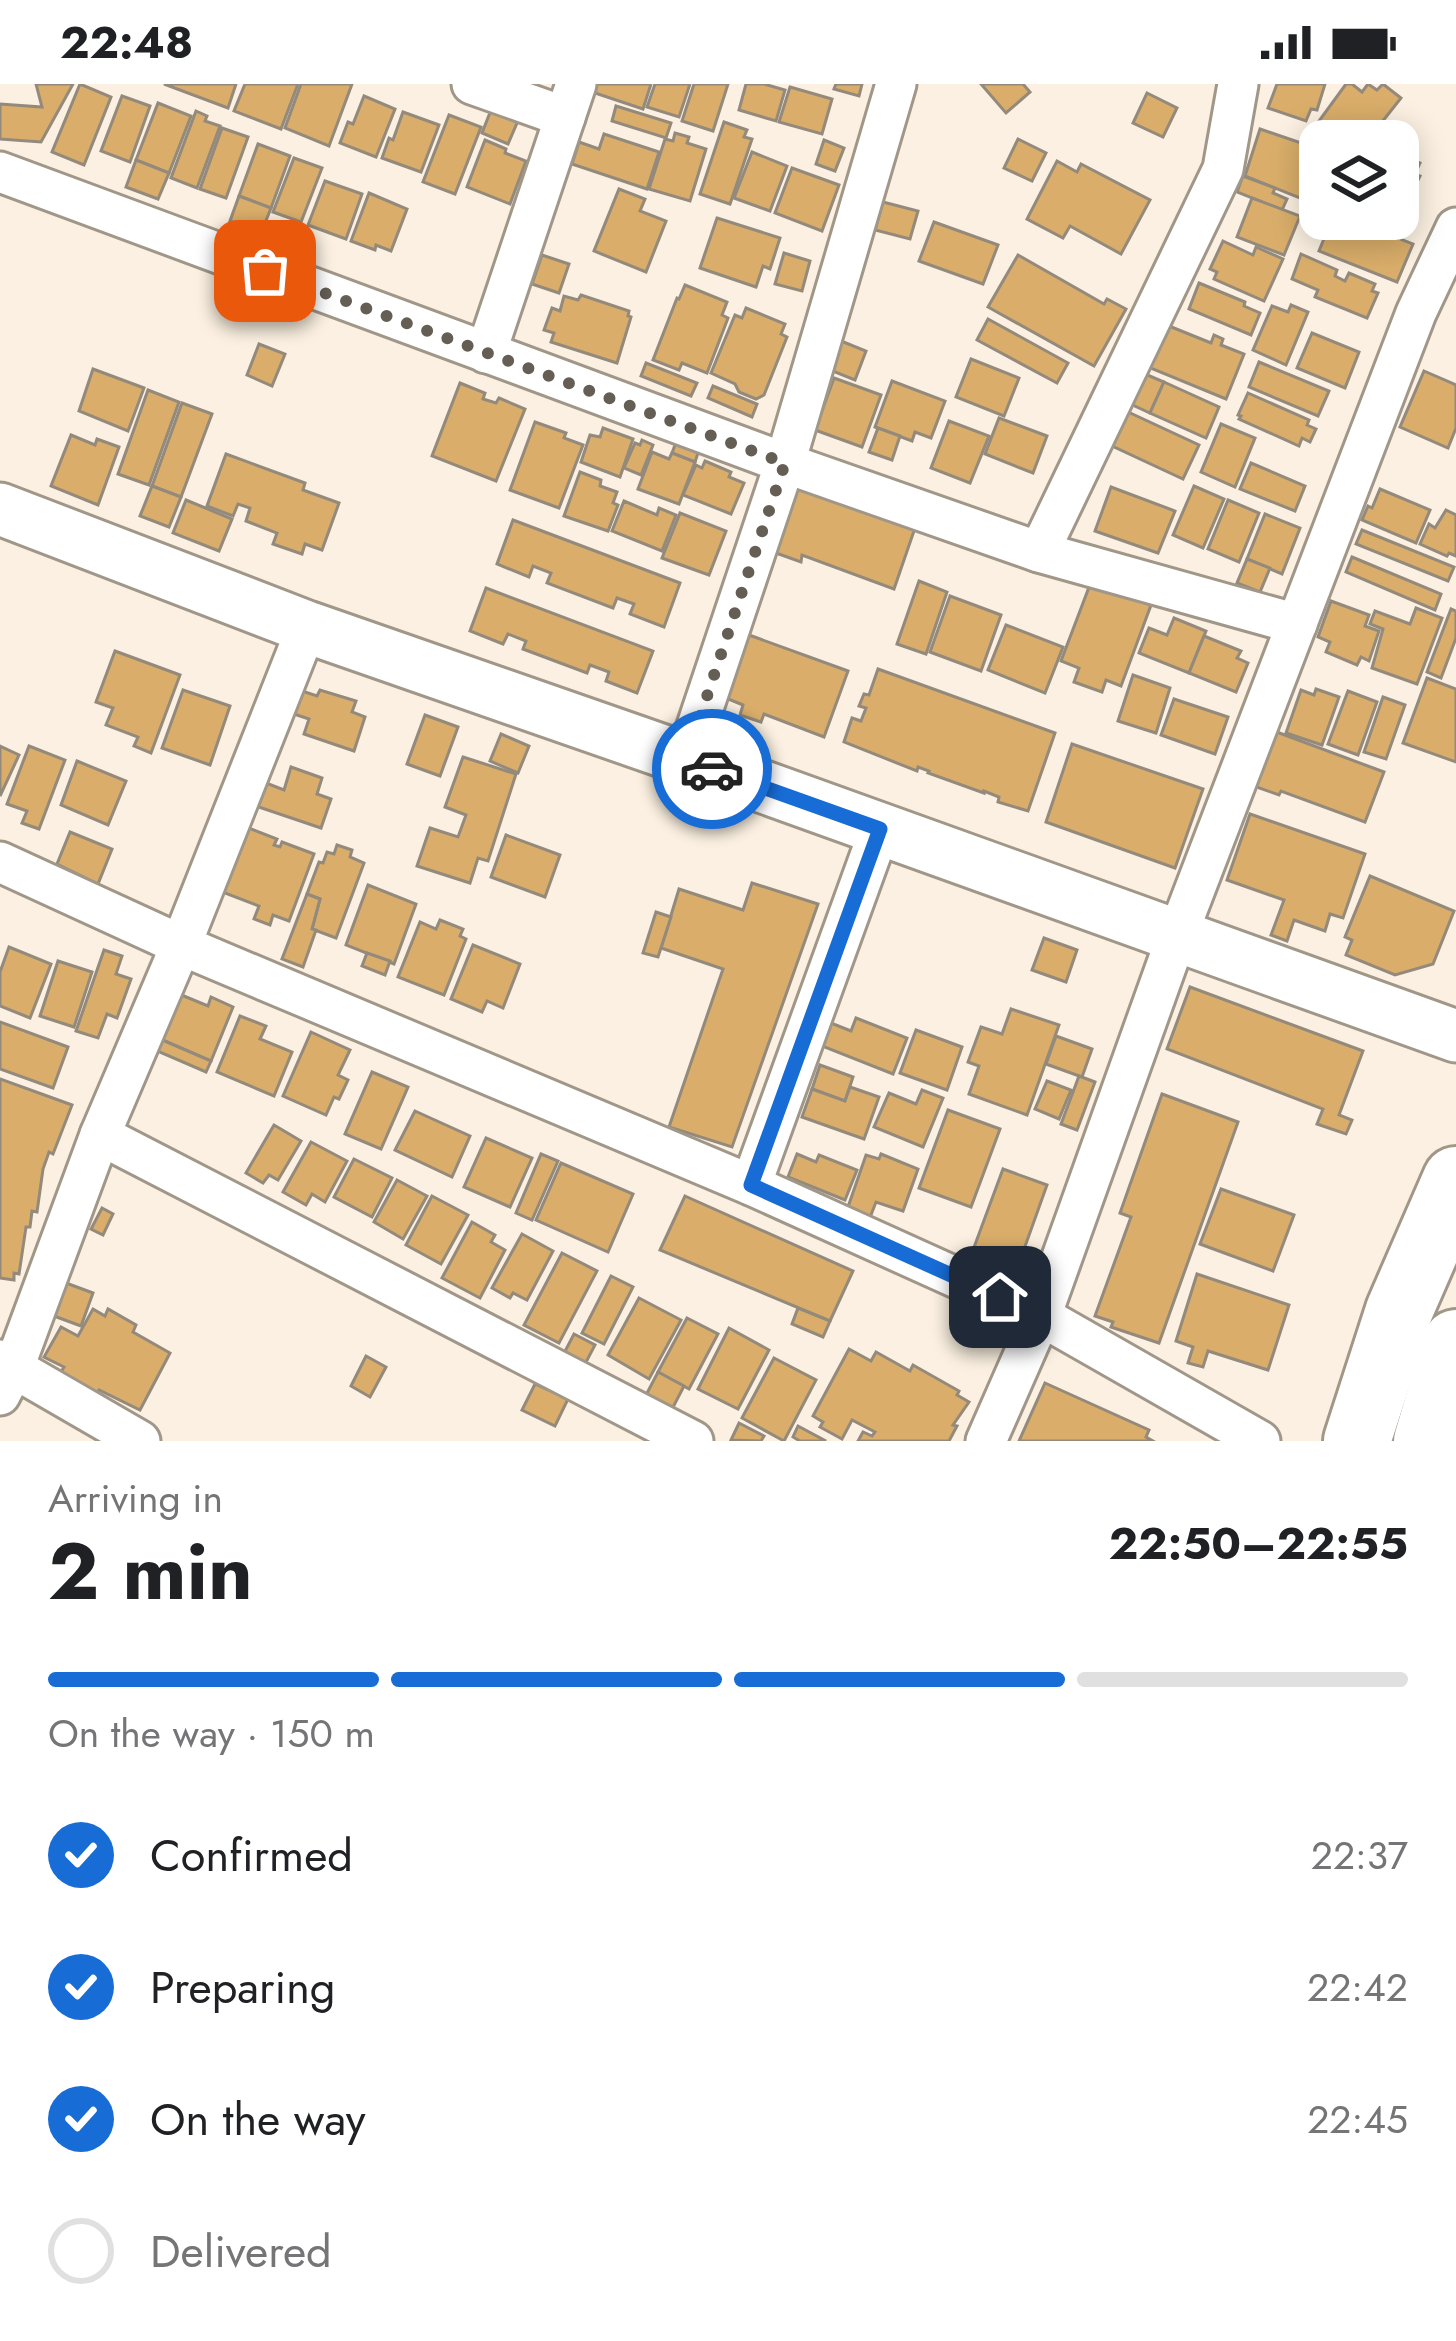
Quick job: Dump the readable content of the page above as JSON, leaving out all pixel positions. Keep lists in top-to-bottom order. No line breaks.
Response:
{"page":{"status":"22:48","heading":["2 min","Arriving in","22:50–22:55"],"bar":"On the way · 150 m","list":[["Confirmed","22:37"],["Preparing","22:42"],["On the way","22:45"],"Delivered"]}}
